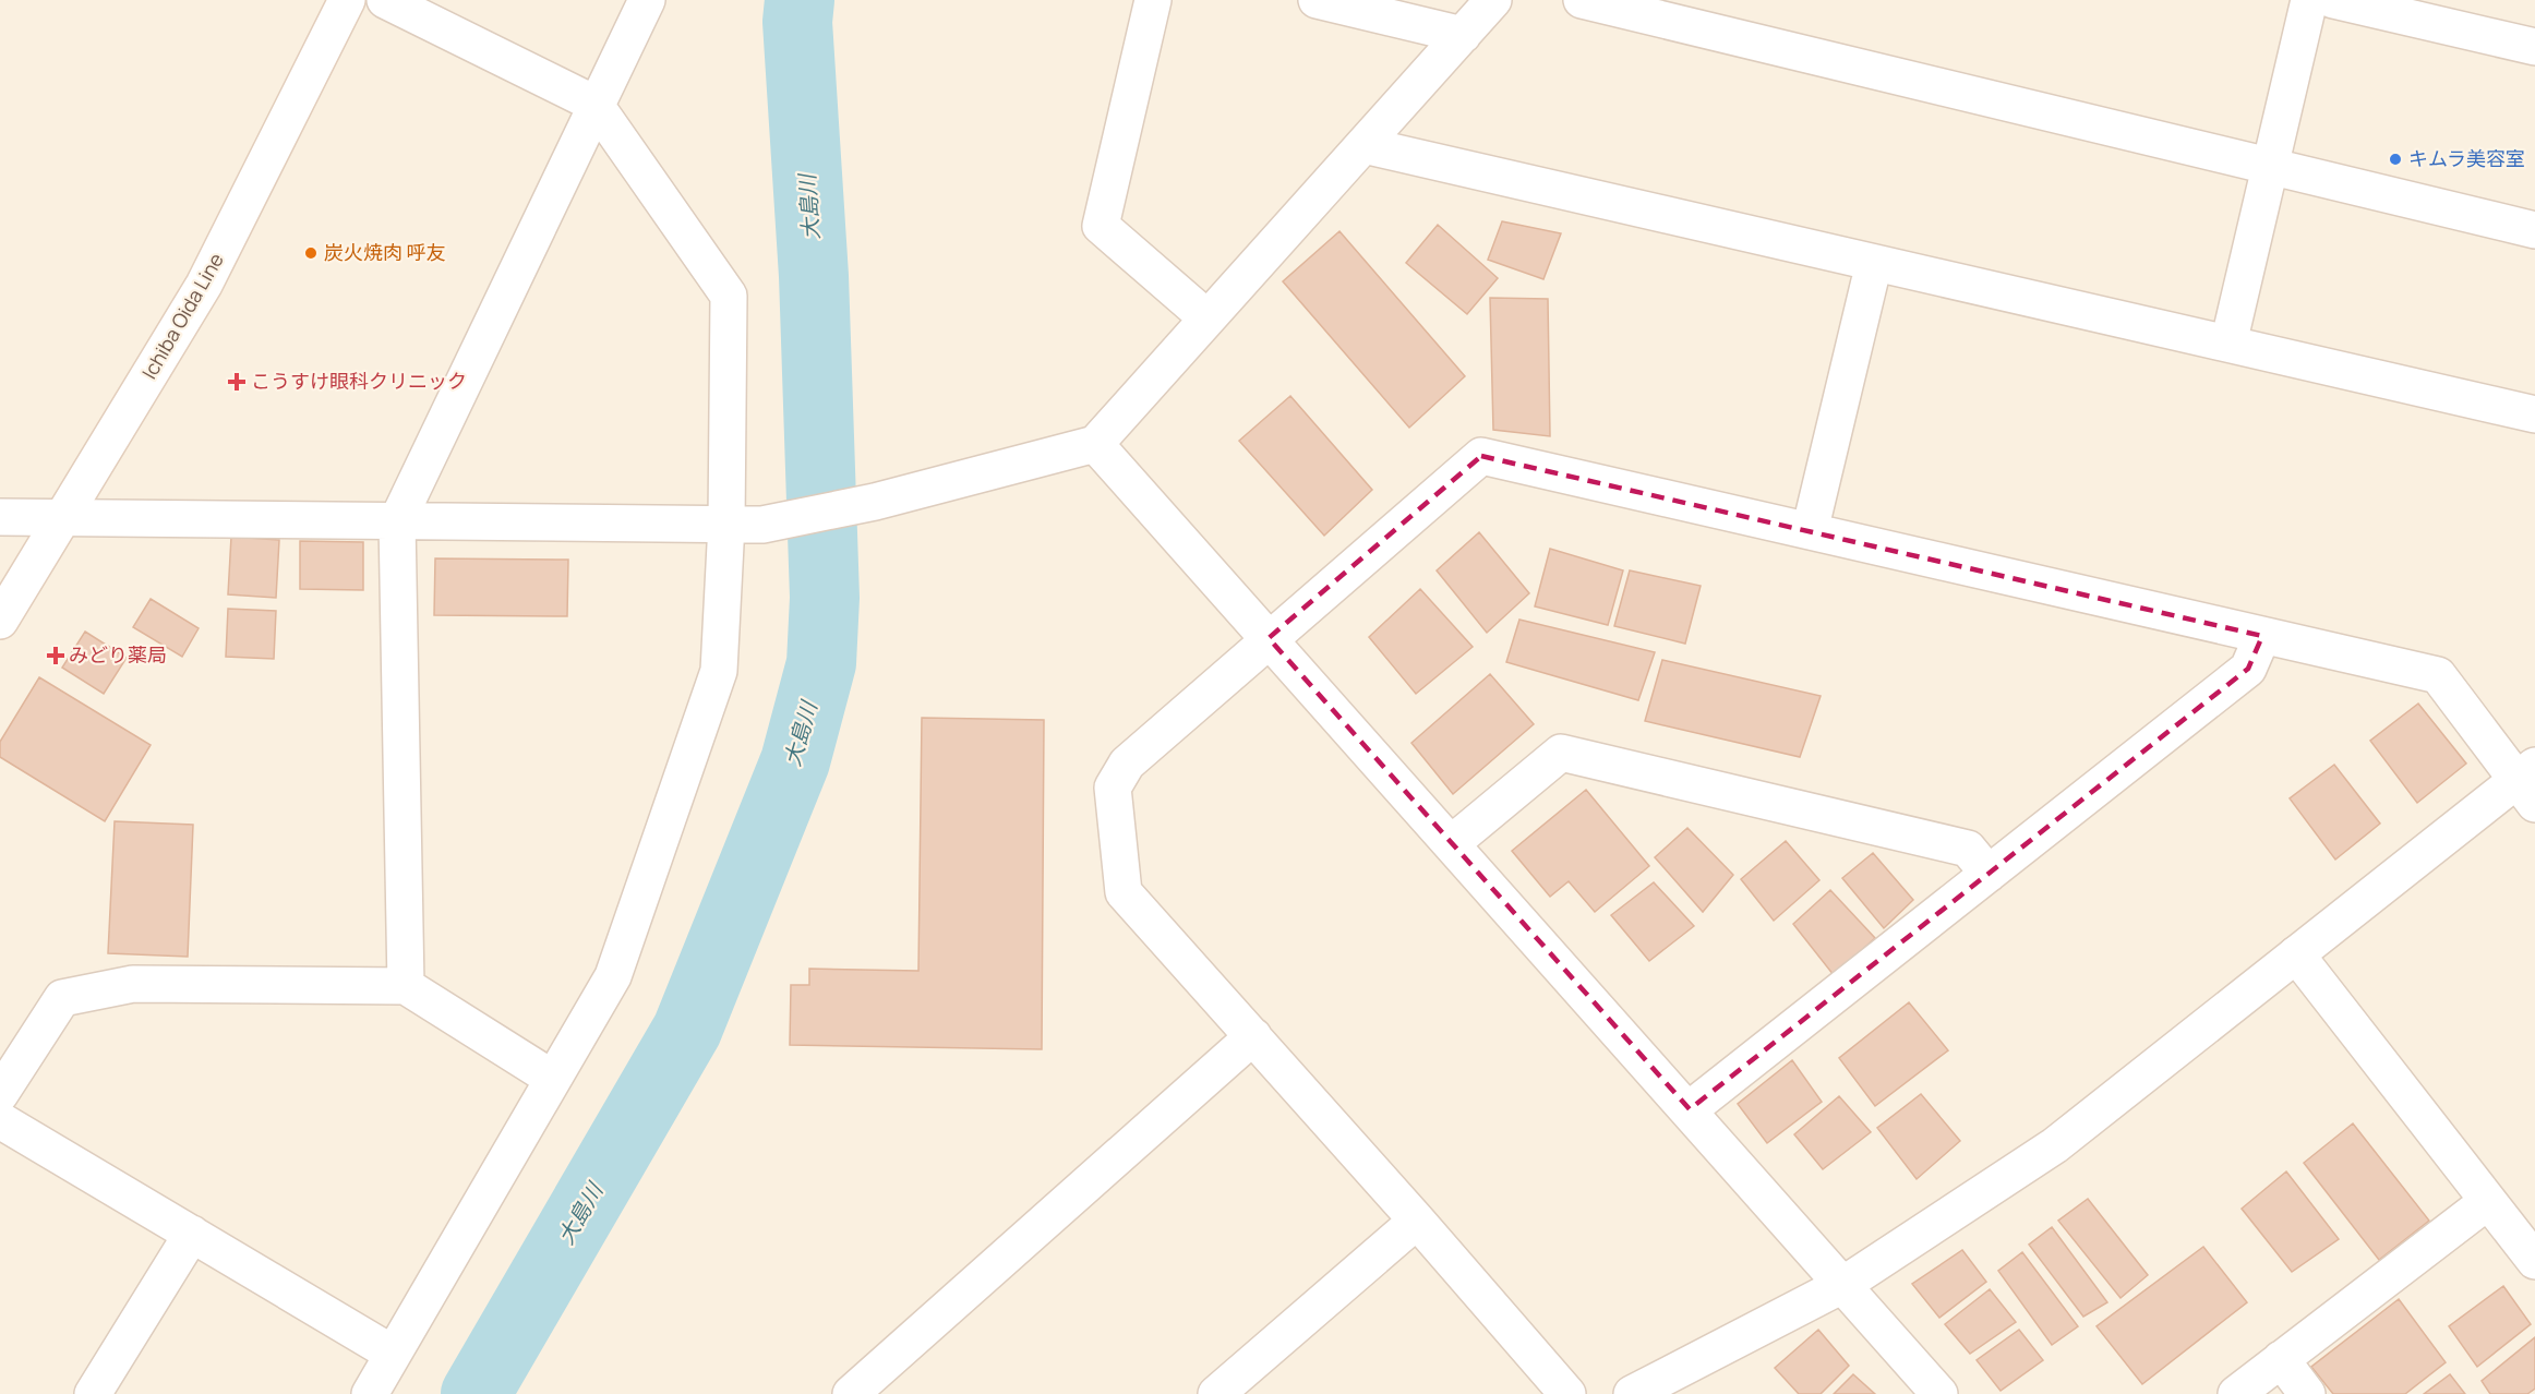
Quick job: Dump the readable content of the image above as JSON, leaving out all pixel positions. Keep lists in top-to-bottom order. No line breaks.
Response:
{"streets":{"street":["Ichiba Oida Line"]},"water":["大島川"],"places":{"other":["キムラ美容室","炭火焼肉 呼友"],"health":["こうすけ眼科クリニック","みどり薬局"]}}
